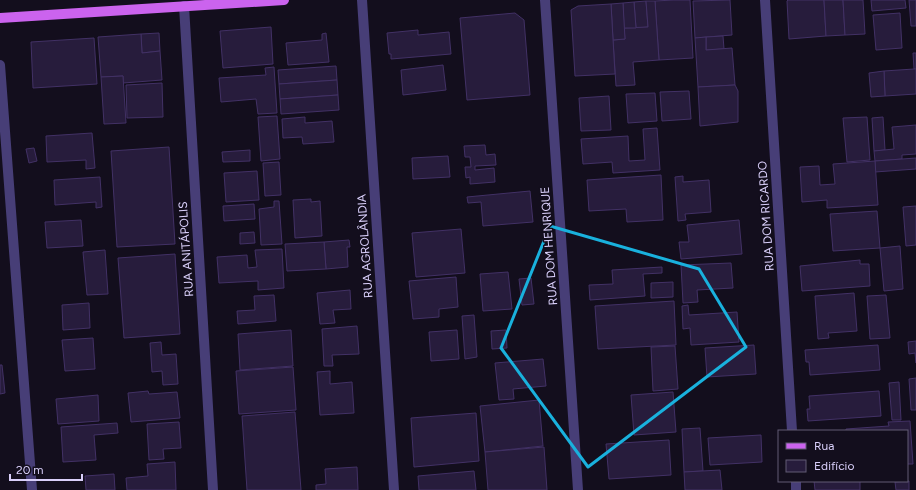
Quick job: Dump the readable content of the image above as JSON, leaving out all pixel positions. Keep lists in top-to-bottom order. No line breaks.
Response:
{"streets":{"street":["RUA DOM RICARDO","RUA AGROLÂNDIA","RUA DOM HENRIQUE","RUA ANITÁPOLIS"]},"legend":["Rua","Edifício"],"scale_bar":"20 m"}
